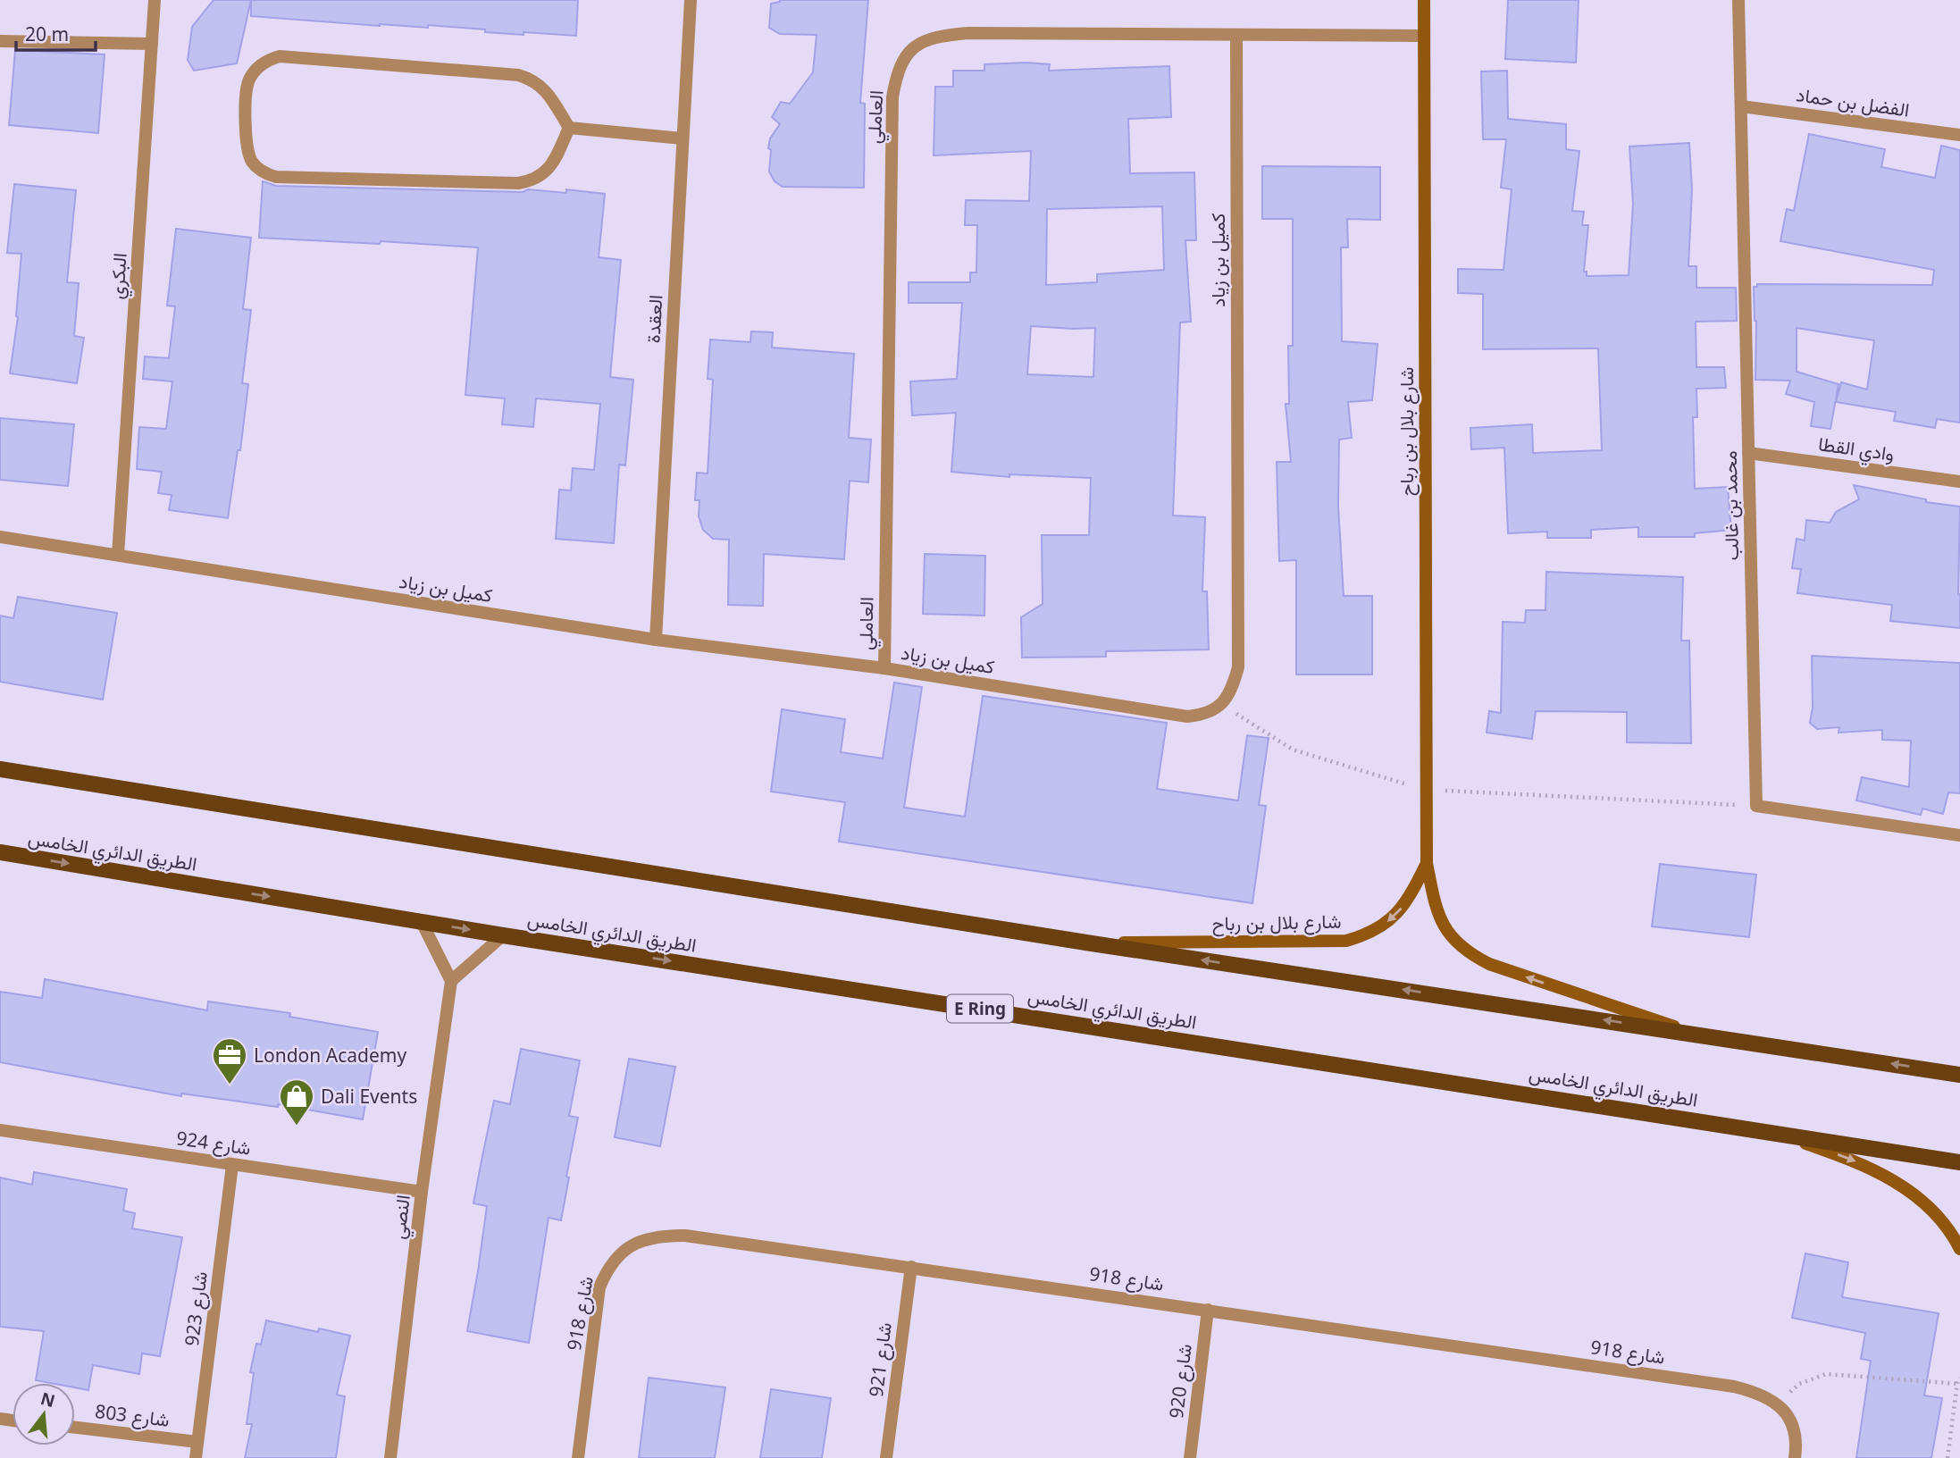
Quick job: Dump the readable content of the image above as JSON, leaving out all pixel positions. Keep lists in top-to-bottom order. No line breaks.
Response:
{"streets":{"main road":["الطريق الدائري الخامس","E Ring"],"street":["الفضل بن حماد","العاملي","كميل بن زياد","البكري","العقدة","شارع بلال بن رباح","وادي القطا","محمد بن غالب","شارع 924","النصي","شارع 918","شارع 923","شارع 921","شارع 920","شارع 803"]},"crossings":[["الفضل بن حماد","محمد بن غالب"],["العاملي","كميل بن زياد"],["العاملي","شارع بلال بن رباح"],["كميل بن زياد","البكري"],["كميل بن زياد","العقدة"],["وادي القطا","محمد بن غالب"],["شارع 924","النصي"],["شارع 924","شارع 923"],["شارع 918","شارع 921"],["شارع 918","شارع 920"],["شارع 923","شارع 803"]],"one_way":["شارع بلال بن رباح"],"places":{"office":["London Academy"],"shop":["Dali Events"]},"scale_bar":"20 m","north":"top"}
